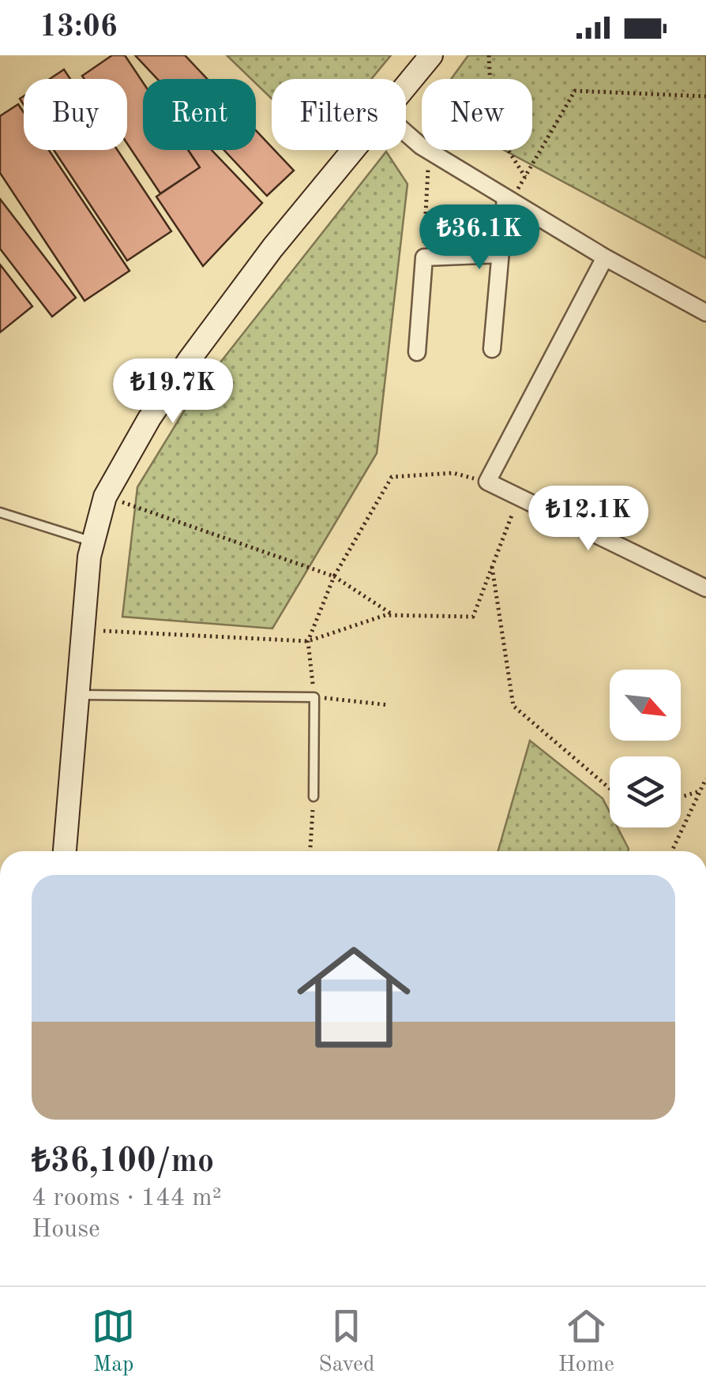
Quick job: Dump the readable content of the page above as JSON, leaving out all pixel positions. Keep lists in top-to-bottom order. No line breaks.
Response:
{"north":"bottom right","page":{"status":"13:06","chip":["Buy","Rent","Filters","New"],"price":["₺36.1K","₺19.7K","₺12.1K"],"list":[{"name":"₺36,100/mo","note":"4 rooms · 144 m² · House"}],"tabs":["Map","Saved","Home"]}}
